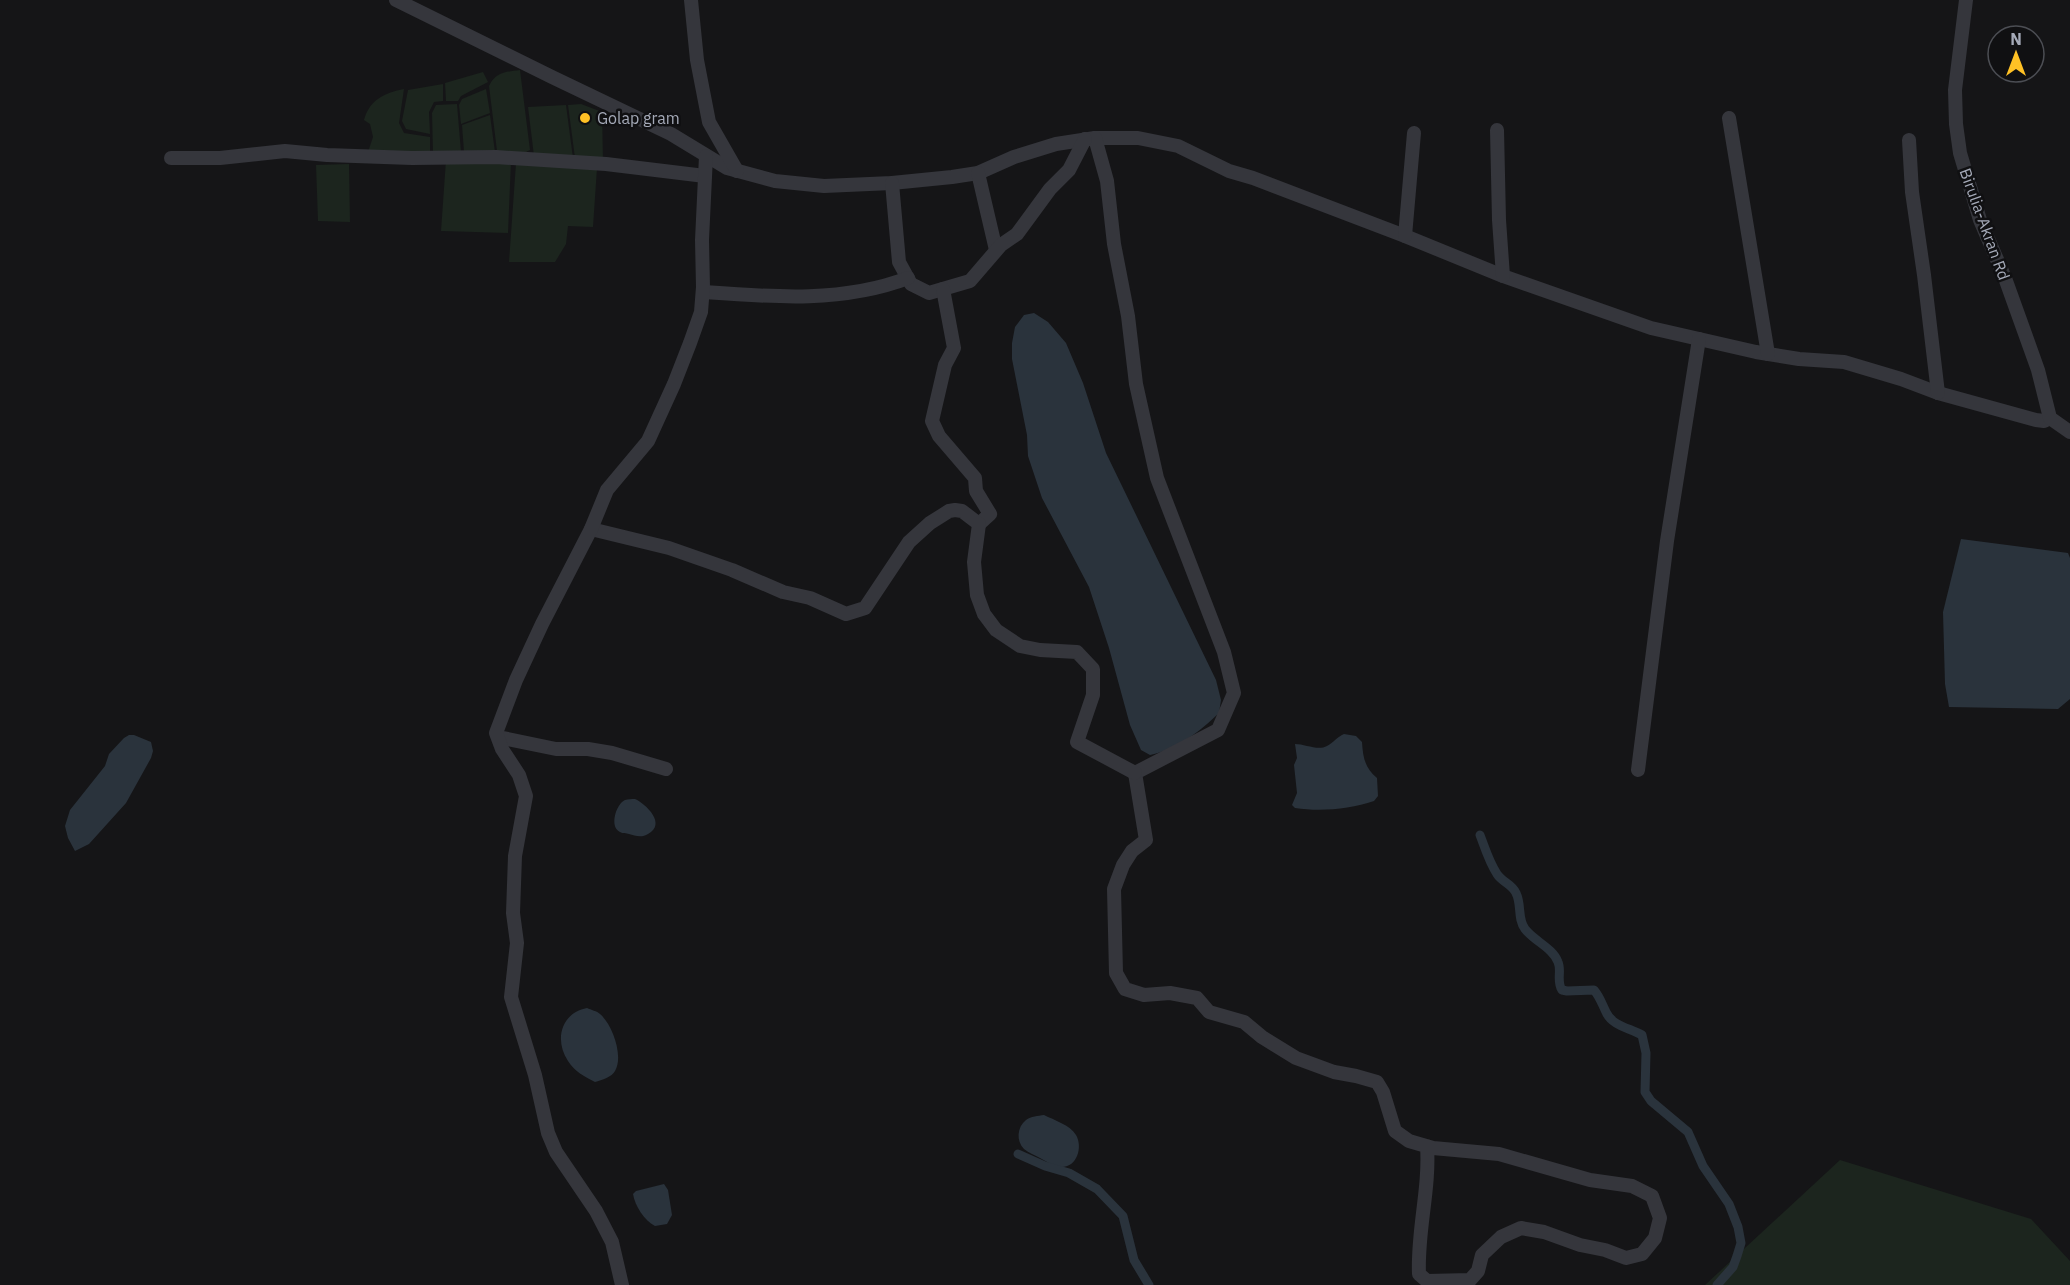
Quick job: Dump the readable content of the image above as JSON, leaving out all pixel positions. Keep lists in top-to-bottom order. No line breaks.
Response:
{"streets":{"street":["Birulia-Akran Rd"]},"places":["Golap gram"],"north":"top"}
